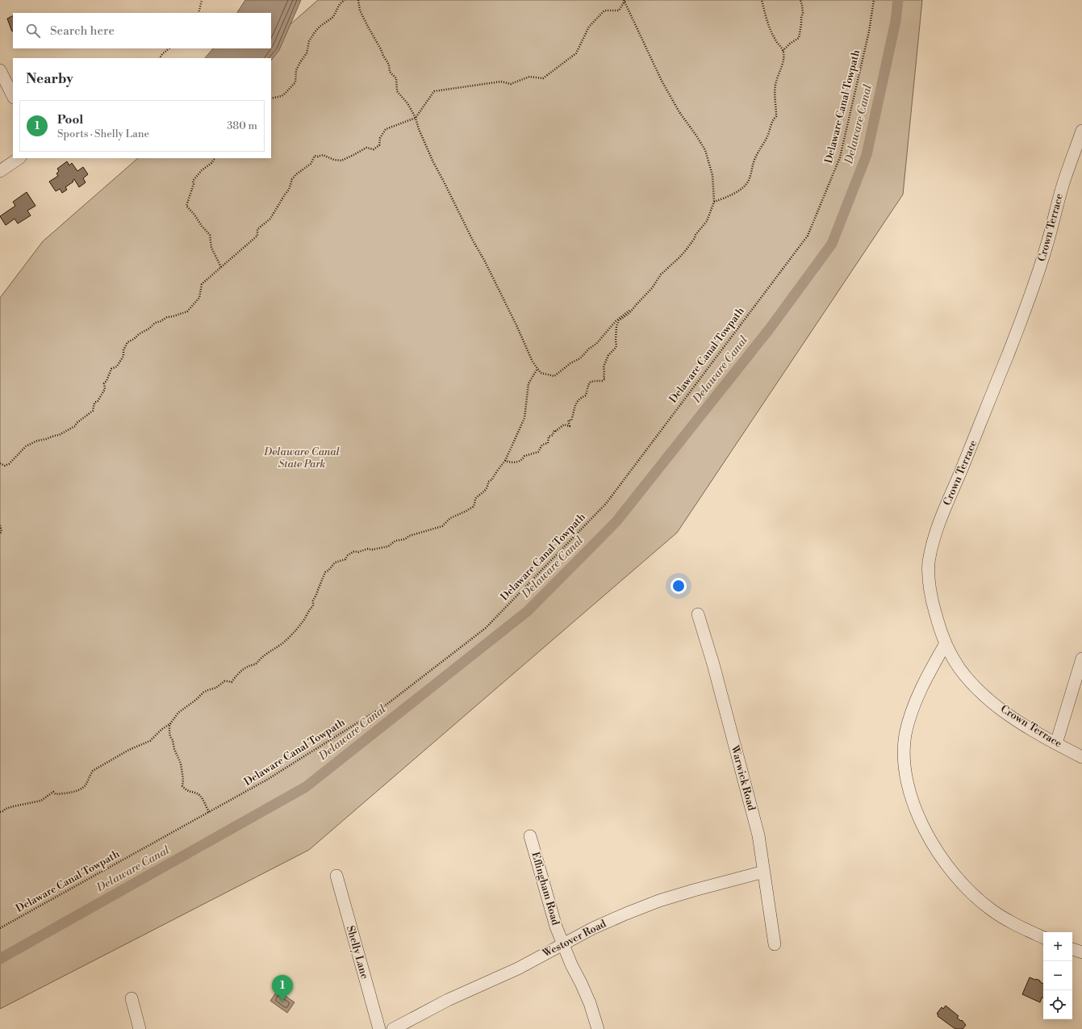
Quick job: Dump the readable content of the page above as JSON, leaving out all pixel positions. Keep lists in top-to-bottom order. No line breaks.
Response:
{"streets":{"street":["Crown Terrace","Warwick Road","Effingham Road","Westover Road","Shelly Lane"],"path":["Delaware Canal Towpath"]},"crossings":[["Warwick Road","Westover Road"],["Effingham Road","Westover Road"]],"water":["Delaware Canal"],"parks":["Delaware Canal State Park"],"page":{"search":"Search here","heading":"Nearby","list":[{"mark":"1","name":"Pool","note":"Sports · Shelly Lane","value":"380 m"}],"map_buttons":["+","−"],"pins":"1"}}
